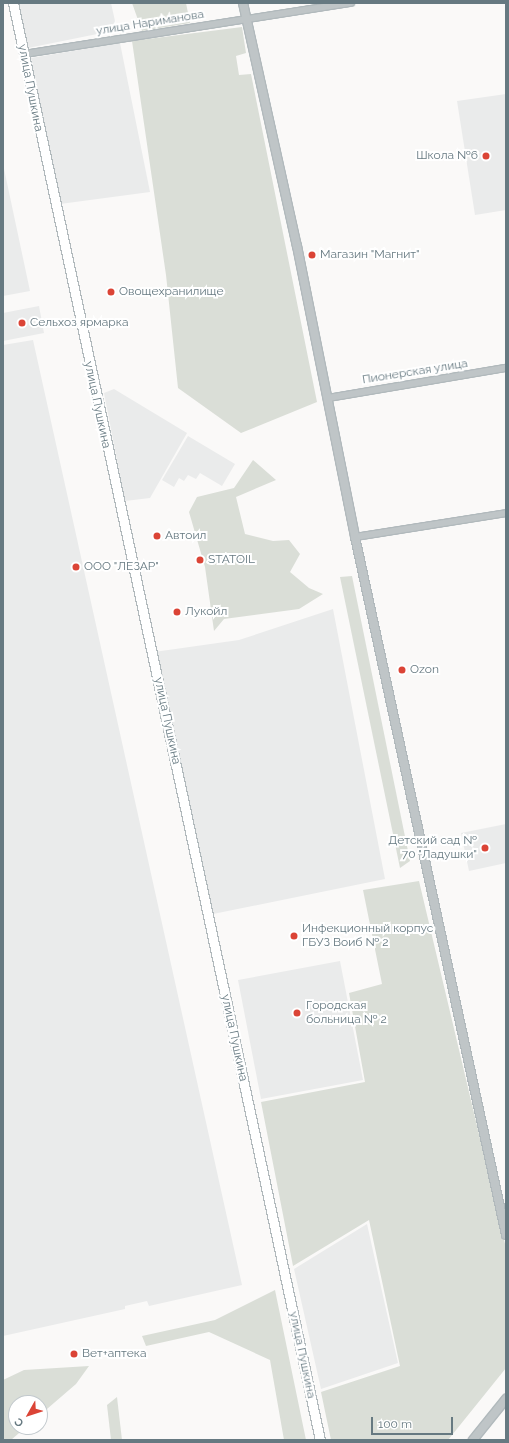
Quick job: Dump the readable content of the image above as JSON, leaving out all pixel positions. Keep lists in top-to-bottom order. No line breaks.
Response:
{"streets":{"main road":["улица Пушкина"],"street":["улица Нариманова","Пионерская улица"]},"crossings":[["улица Нариманова","улица Пушкина"]],"places":["Школа №6","Магазин \"Магнит\"","Овощехранилище","Сельхоз ярмарка","Автоил","STATOIL","ООО \"ЛЕЗАР\"","Лукойл","Ozon","Детский сад № 70 \"Ладушки\"","Инфекционный корпус ГБУЗ Воиб № 2","Городская больница № 2","Вет+аптека"],"scale_bar":"100 m","north":"bottom left"}
